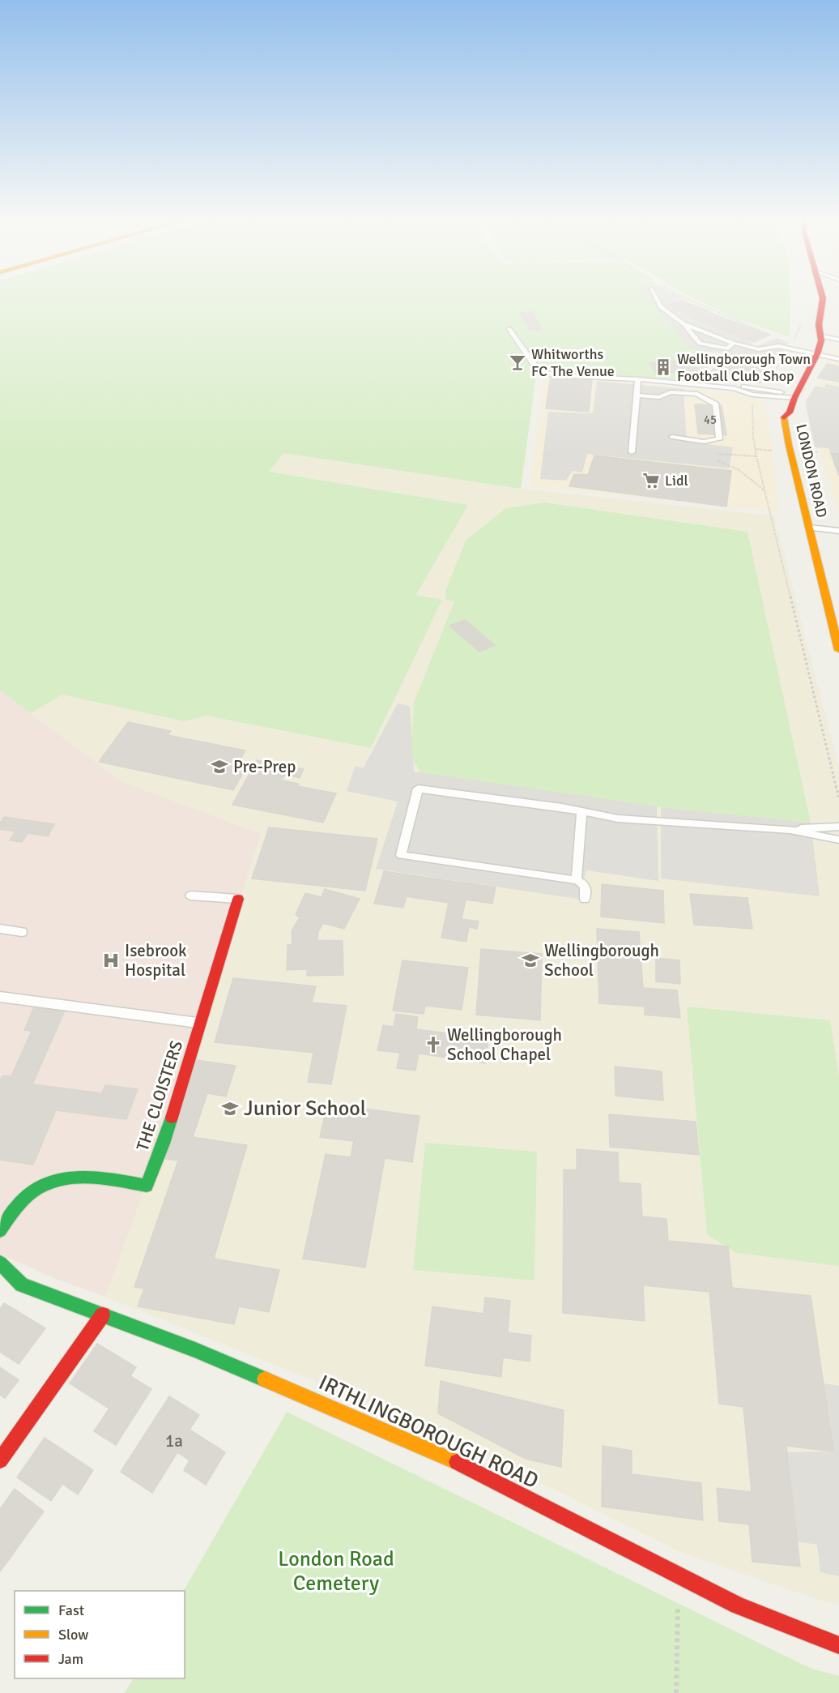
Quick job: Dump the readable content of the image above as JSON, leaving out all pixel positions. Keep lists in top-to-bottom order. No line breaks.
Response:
{"streets":{"main road":["LONDON ROAD","THE CLOISTERS","IRTHLINGBOROUGH ROAD"]},"parks":["London Road Cemetery"],"places":{"bar":["Whitworths FC The Venue"],"building":["Wellingborough Town Football Club Shop"],"supermarket":["Lidl"],"school or university":["Pre-Prep","Wellingborough School","Junior School"],"hospital":["Isebrook Hospital"],"church":["Wellingborough School Chapel"]},"house_numbers":["45","1a"],"legend":["Fast","Slow","Jam"]}
